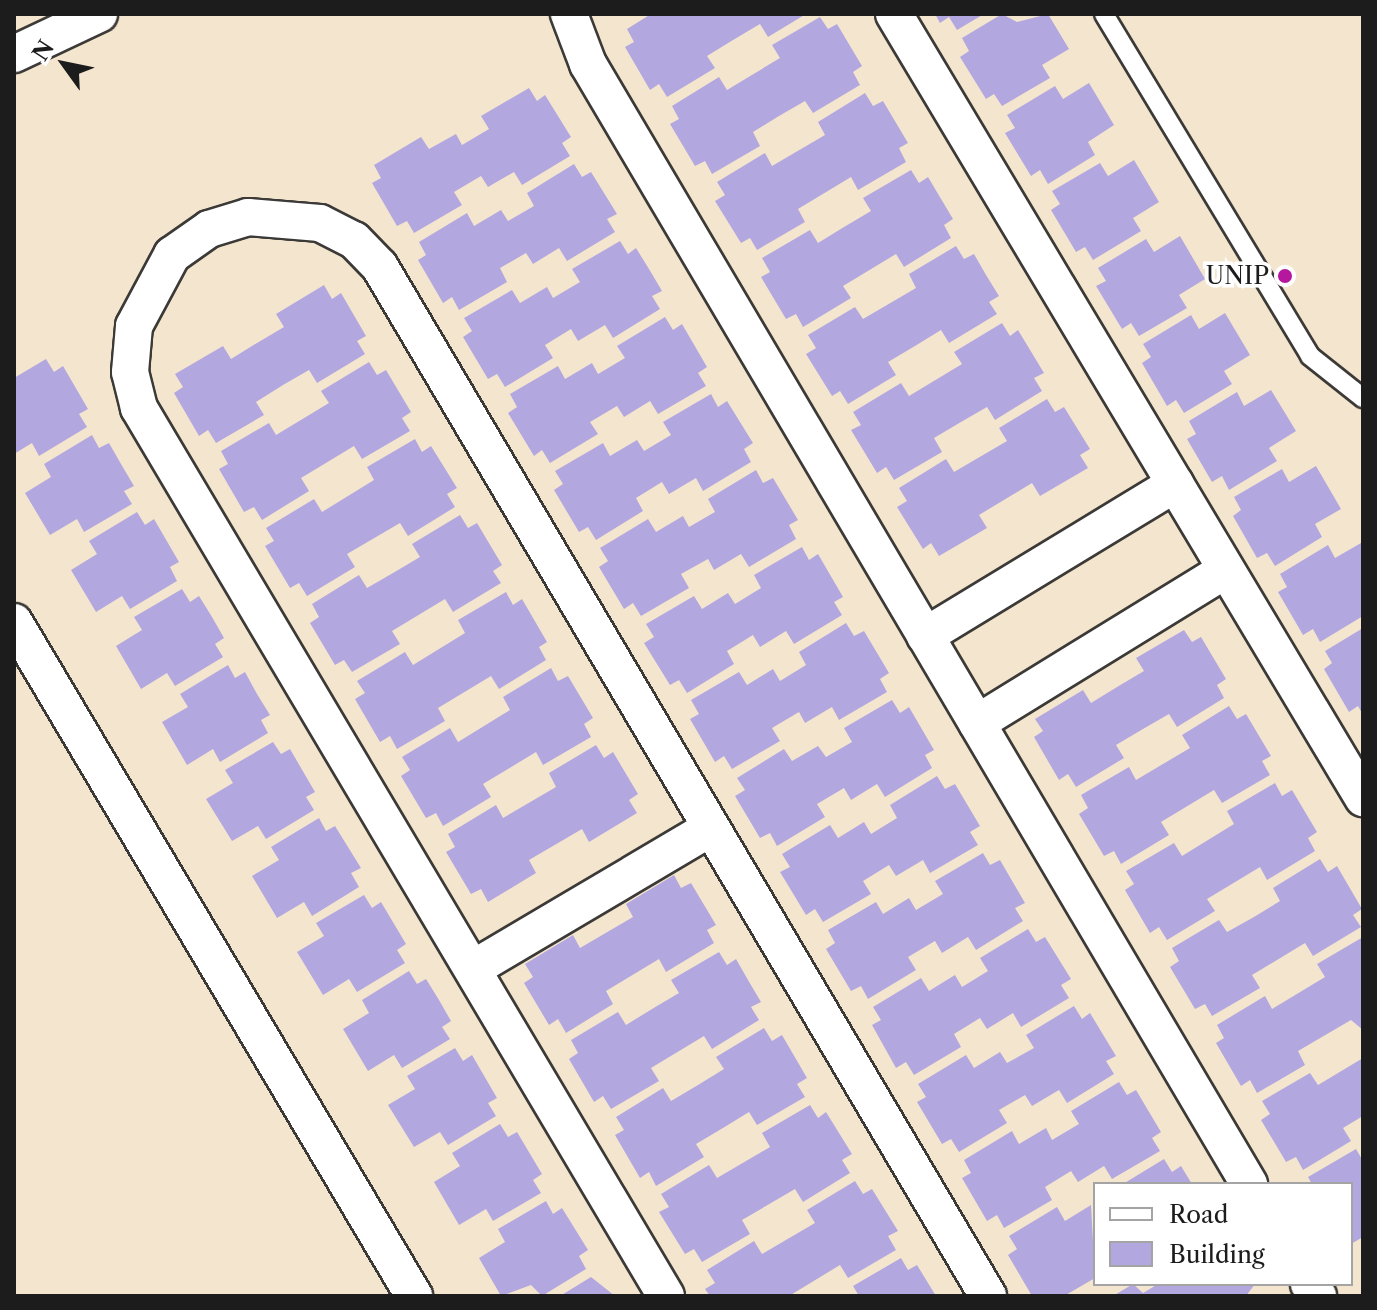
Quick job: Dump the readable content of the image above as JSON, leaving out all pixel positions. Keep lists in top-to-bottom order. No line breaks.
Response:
{"places":["UNIP"],"legend":["Road","Building"],"north":"top left"}
